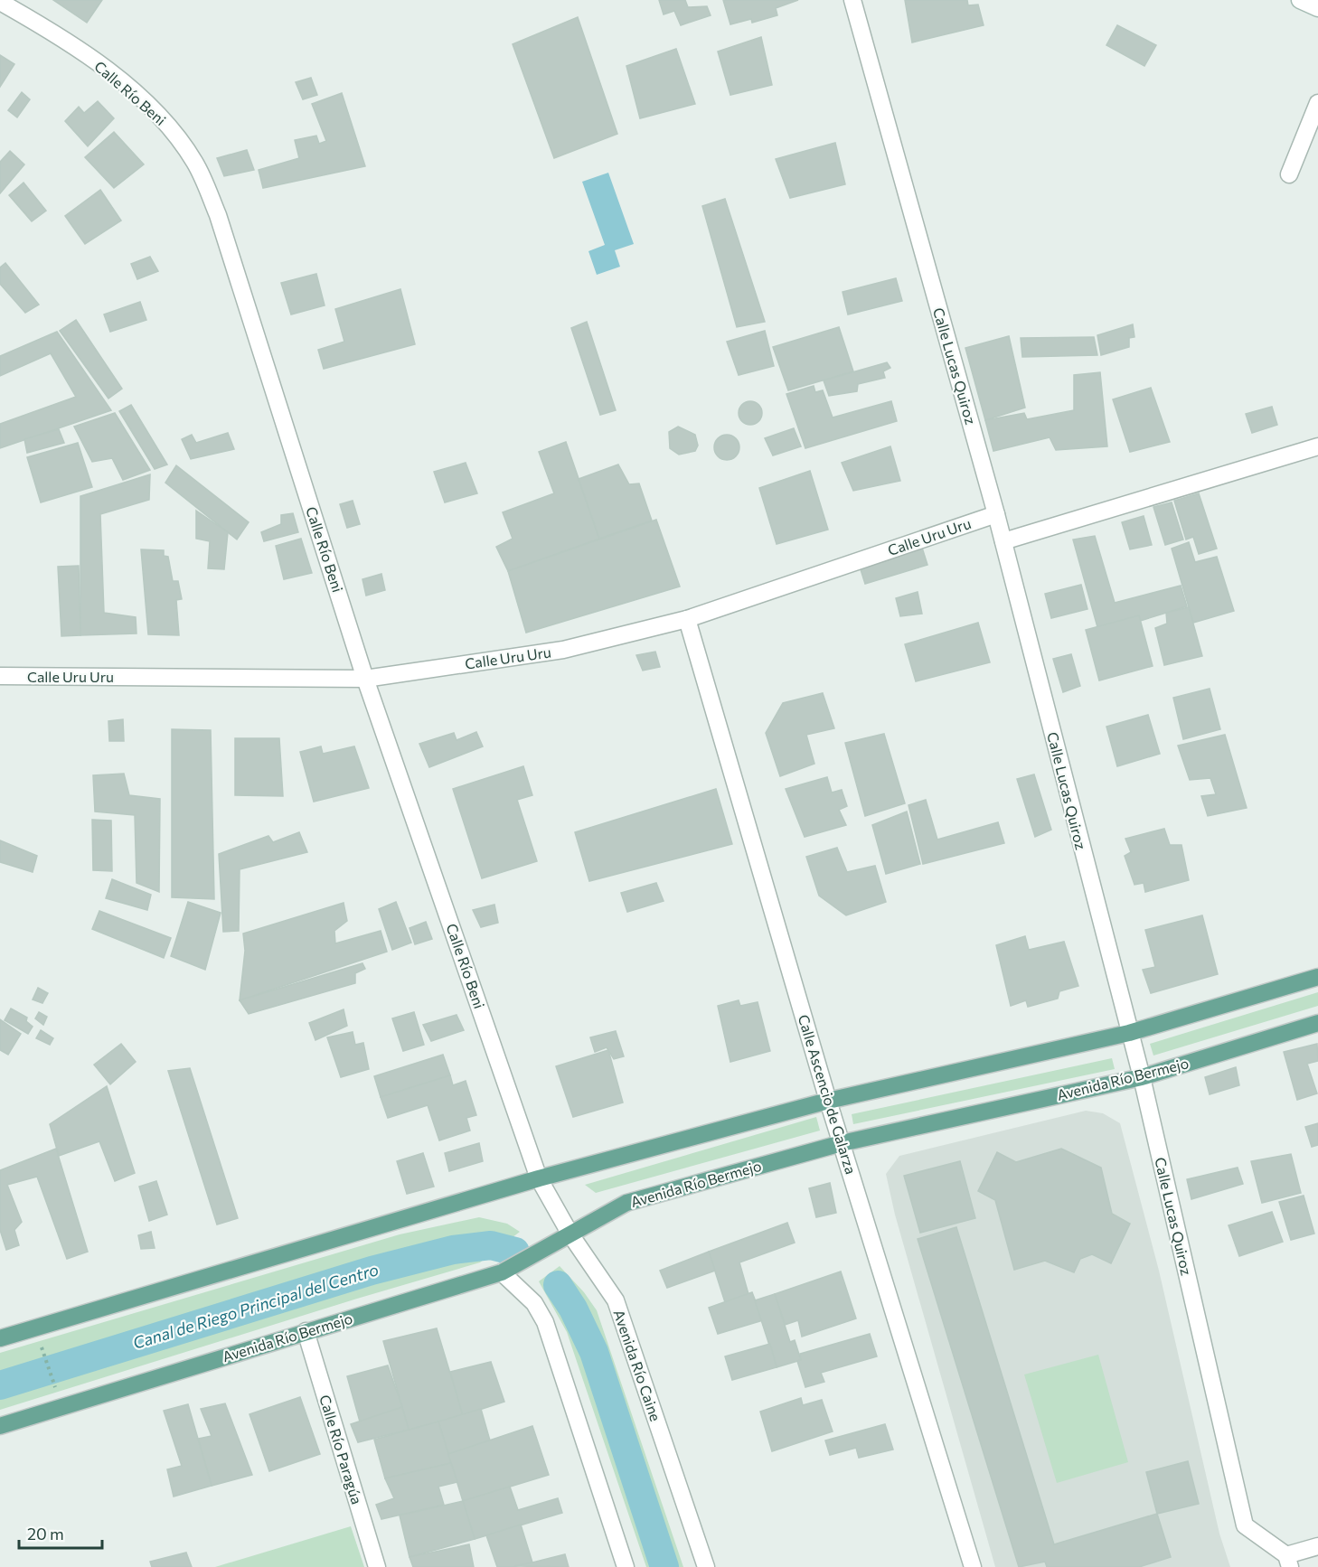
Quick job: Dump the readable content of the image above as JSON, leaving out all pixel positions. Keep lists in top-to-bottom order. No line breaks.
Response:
{"streets":{"main road":["Avenida Río Bermejo"],"street":["Calle Río Beni","Calle Lucas Quiroz","Calle Uru Uru","Calle Ascencio de Galarza","Avenida Río Caine","Calle Río Paragúa"]},"crossings":[["Calle Río Beni","Calle Uru Uru"],["Calle Río Beni","Avenida Río Caine"],["Calle Lucas Quiroz","Calle Uru Uru"],["Calle Lucas Quiroz","Avenida Río Bermejo"],["Calle Uru Uru","Calle Ascencio de Galarza"],["Avenida Río Bermejo","Calle Ascencio de Galarza"],["Avenida Río Bermejo","Avenida Río Caine"],["Avenida Río Bermejo","Calle Río Paragúa"]],"water":["Canal de Riego Principal del Centro"],"scale_bar":"20 m"}
